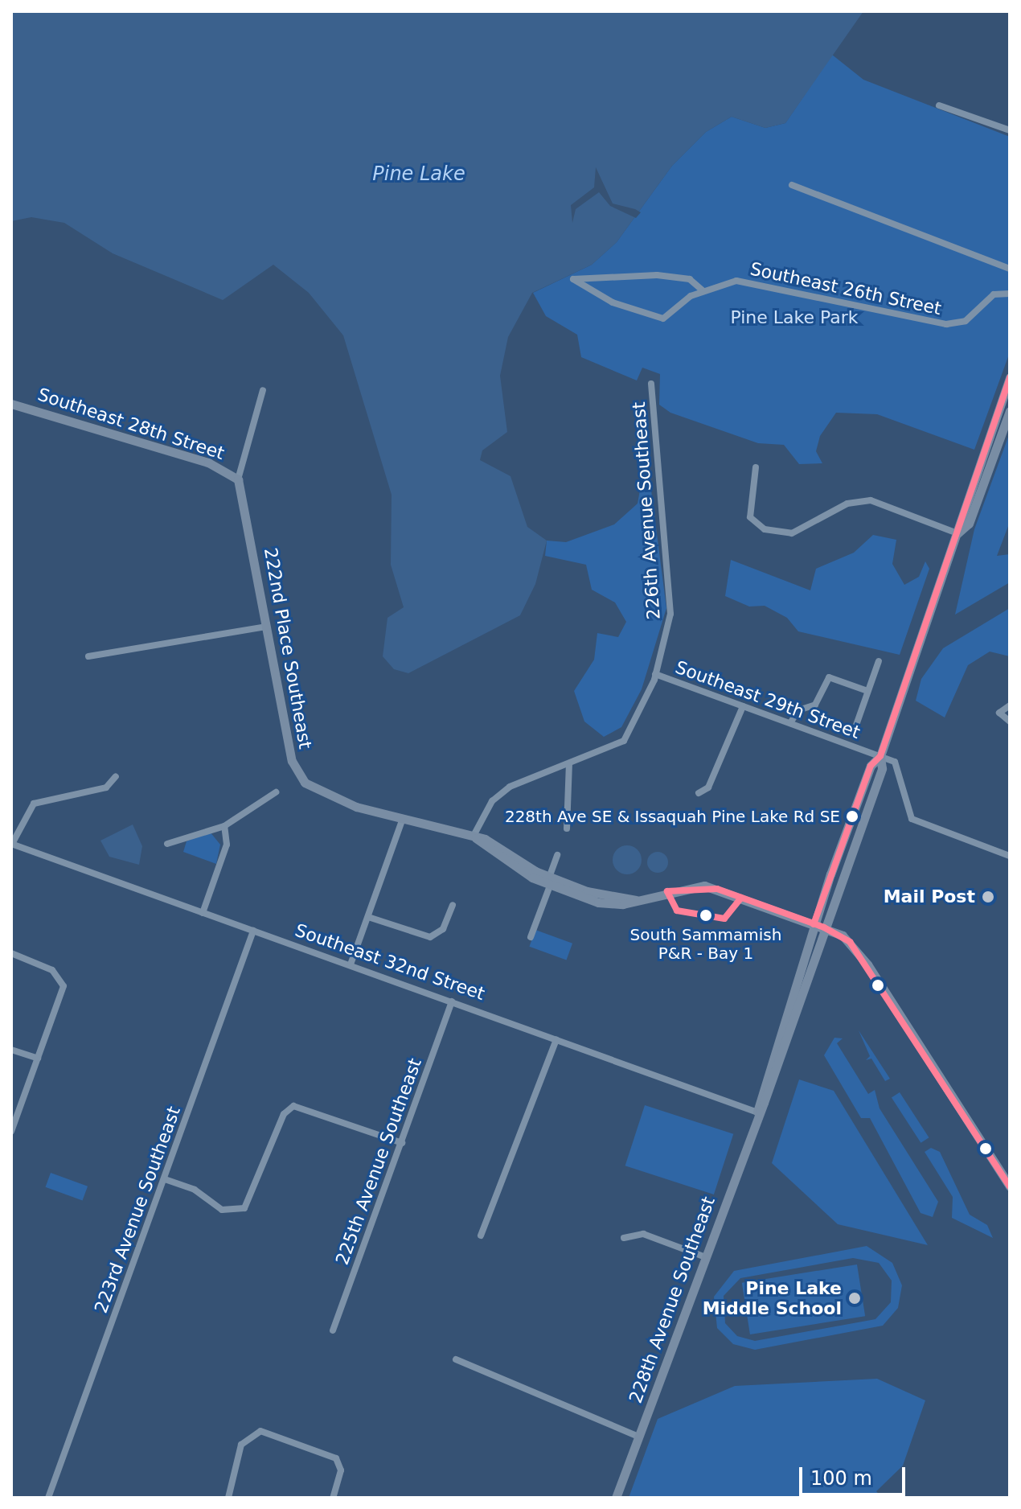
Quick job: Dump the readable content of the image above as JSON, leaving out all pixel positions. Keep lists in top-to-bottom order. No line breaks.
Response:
{"streets":{"main road":["Southeast 28th Street","222nd Place Southeast","228th Avenue Southeast"],"street":["Southeast 26th Street","226th Avenue Southeast","Southeast 29th Street","Southeast 32nd Street","225th Avenue Southeast","223rd Avenue Southeast"]},"crossings":[["Southeast 28th Street","222nd Place Southeast"],["226th Avenue Southeast","Southeast 29th Street"],["Southeast 29th Street","228th Avenue Southeast"],["Southeast 32nd Street","225th Avenue Southeast"],["Southeast 32nd Street","223rd Avenue Southeast"],["Southeast 32nd Street","228th Avenue Southeast"]],"water":["Pine Lake"],"parks":["Pine Lake Park"],"places":["228th Ave SE & Issaquah Pine Lake Rd SE","Mail Post","South Sammamish P&R - Bay 1","Pine Lake Middle School"],"scale_bar":"100 m"}
